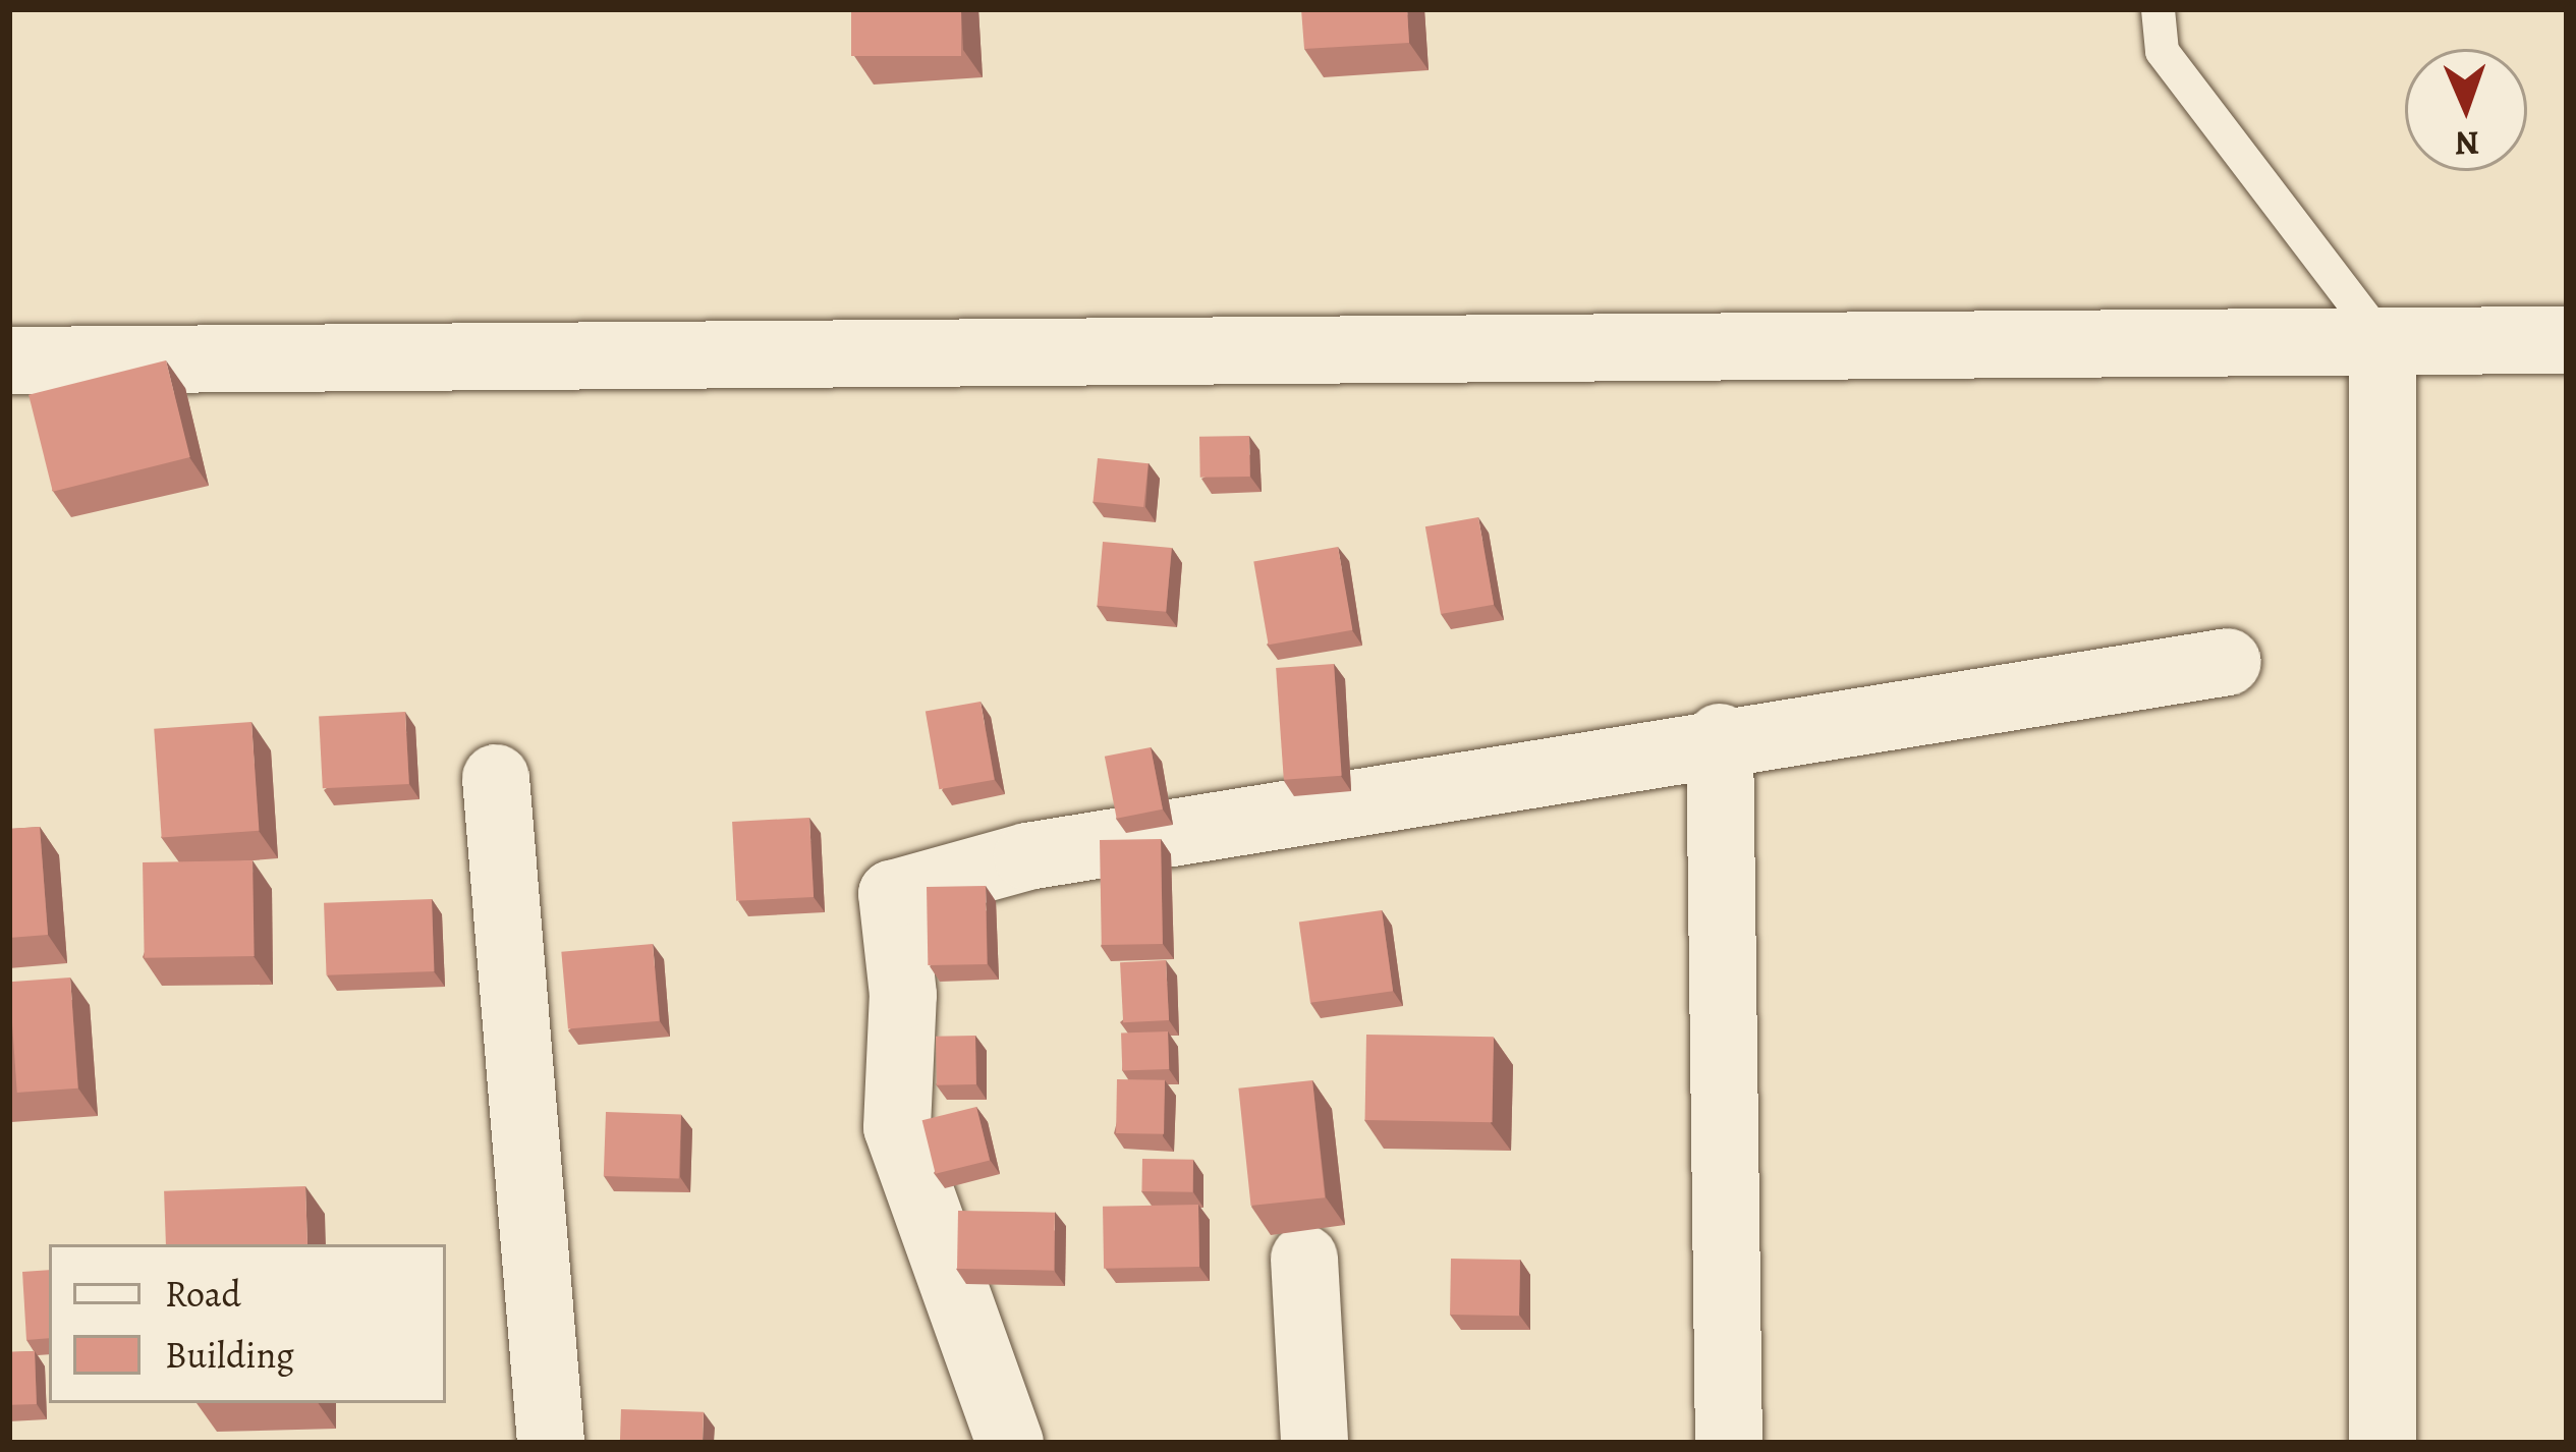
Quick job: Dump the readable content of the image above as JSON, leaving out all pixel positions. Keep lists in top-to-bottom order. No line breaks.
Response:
{"legend":["Road","Building"],"north":"bottom"}
